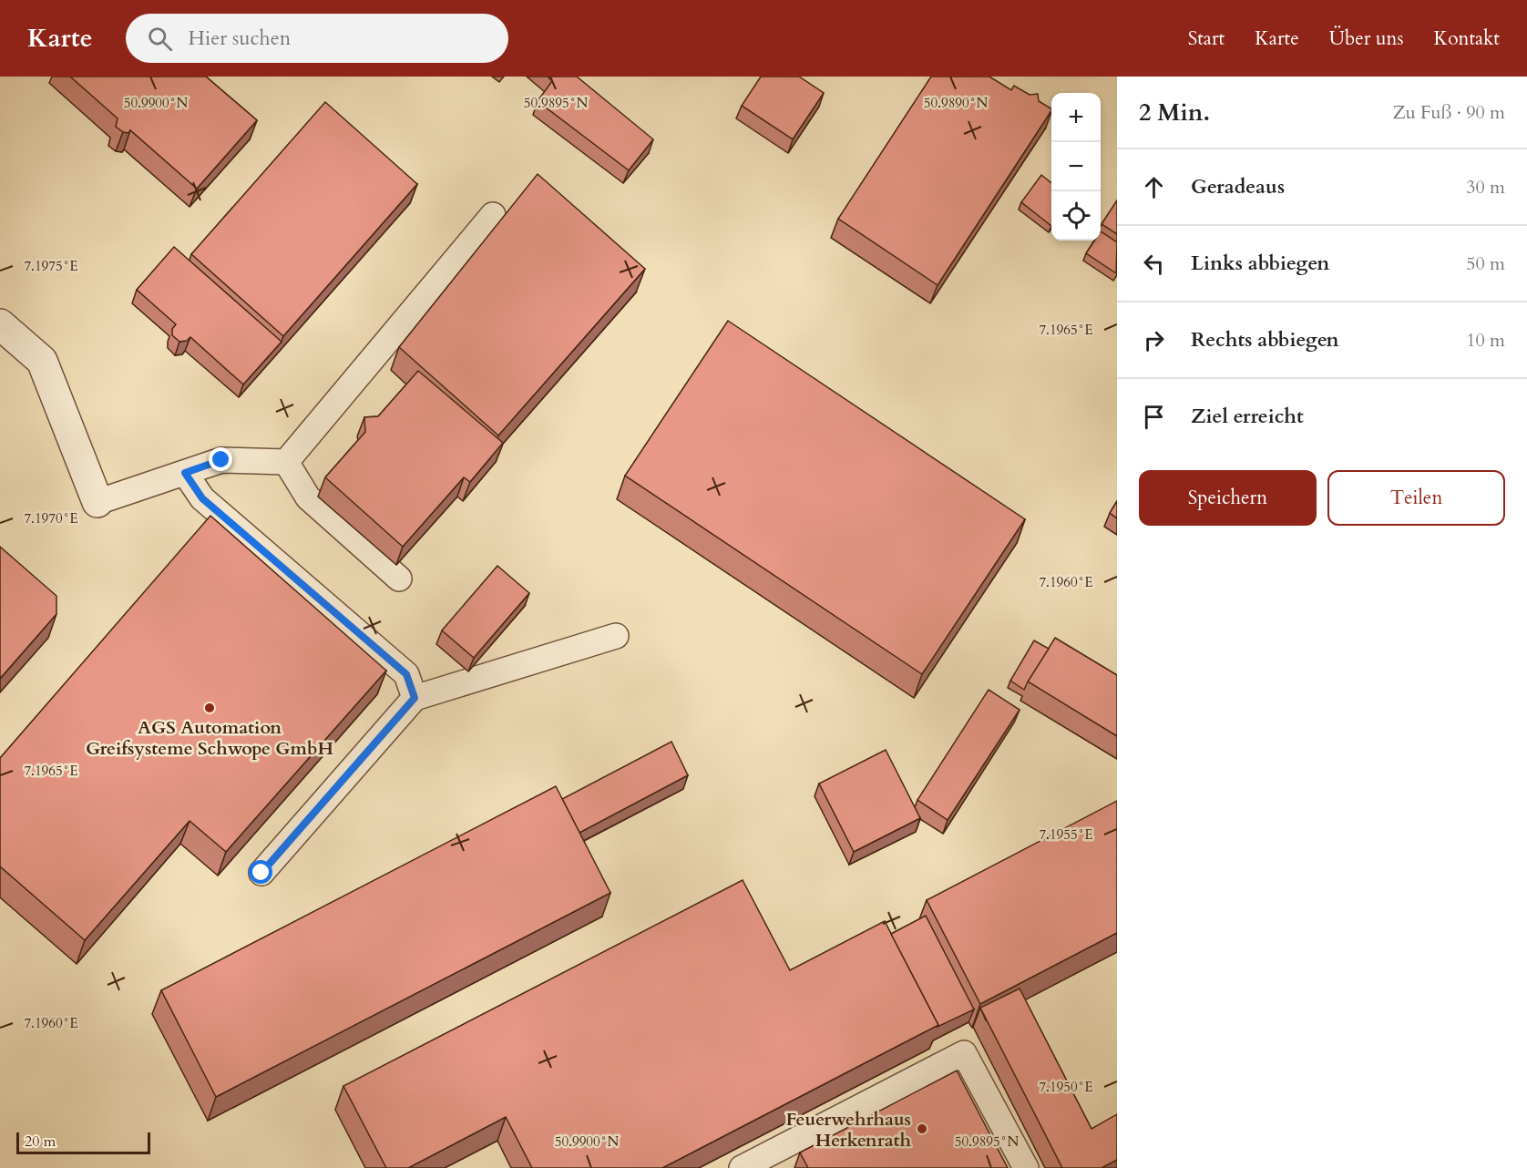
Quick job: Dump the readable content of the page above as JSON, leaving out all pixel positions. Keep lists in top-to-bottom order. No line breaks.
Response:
{"places":["AGS Automation Greifsysteme Schwope GmbH","Feuerwehrhaus Herkenrath"],"scale_bar":"20 m","page":{"header":"Karte","search":"Hier suchen","nav":["Start","Karte","Über uns","Kontakt"],"heading":["2 Min.","Zu Fuß · 90 m"],"map_buttons":["+","−"],"list":[["Geradeaus","30 m"],["Links abbiegen","50 m"],["Rechts abbiegen","10 m"],"Ziel erreicht"],"buttons":["Speichern","Teilen"],"scale":"20 m"},"coordinates":["50.9900°N","50.9895°N","50.9890°N","7.1975°E","7.1965°E","7.1970°E","7.1960°E","7.1955°E","7.1950°E"]}
